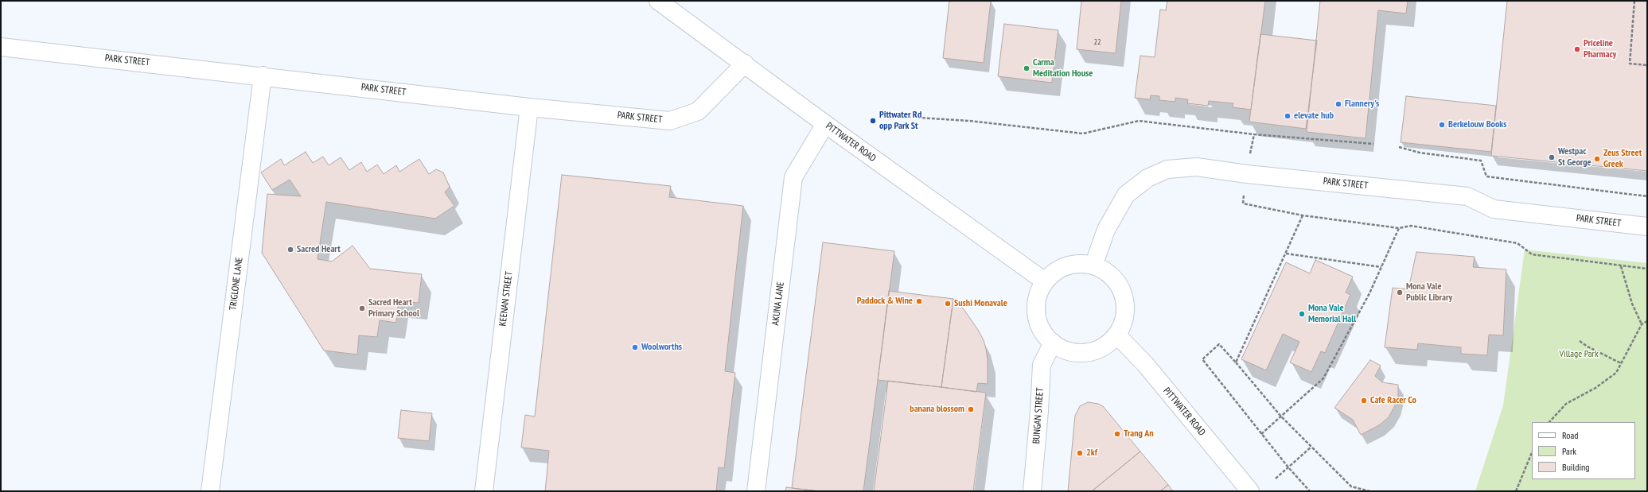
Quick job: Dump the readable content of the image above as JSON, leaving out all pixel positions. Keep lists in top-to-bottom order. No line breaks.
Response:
{"streets":{"street":["PARK STREET","PITTWATER ROAD","TRIGLONE LANE","KEENAN STREET","AKUNA LANE","BUNGAN STREET"]},"crossings":[["PARK STREET","PITTWATER ROAD"],["PARK STREET","TRIGLONE LANE"],["PARK STREET","KEENAN STREET"],["PARK STREET","BUNGAN STREET"],["PITTWATER ROAD","AKUNA LANE"],["PITTWATER ROAD","BUNGAN STREET"]],"parks":["Village Park"],"places":["Priceline Pharmacy","Carma Meditation House","Flannery's","elevate hub","Pittwater Rd opp Park St","Berkelouw Books","Westpac St George","Zeus Street Greek","Sacred Heart","Mona Vale Public Library","Paddock & Wine","Sushi Monavale","Sacred Heart Primary School","Mona Vale Memorial Hall","Woolworths","Cafe Racer Co","banana blossom","Trang An","2kf"],"house_numbers":["22"],"legend":["Road","Park","Building"]}
